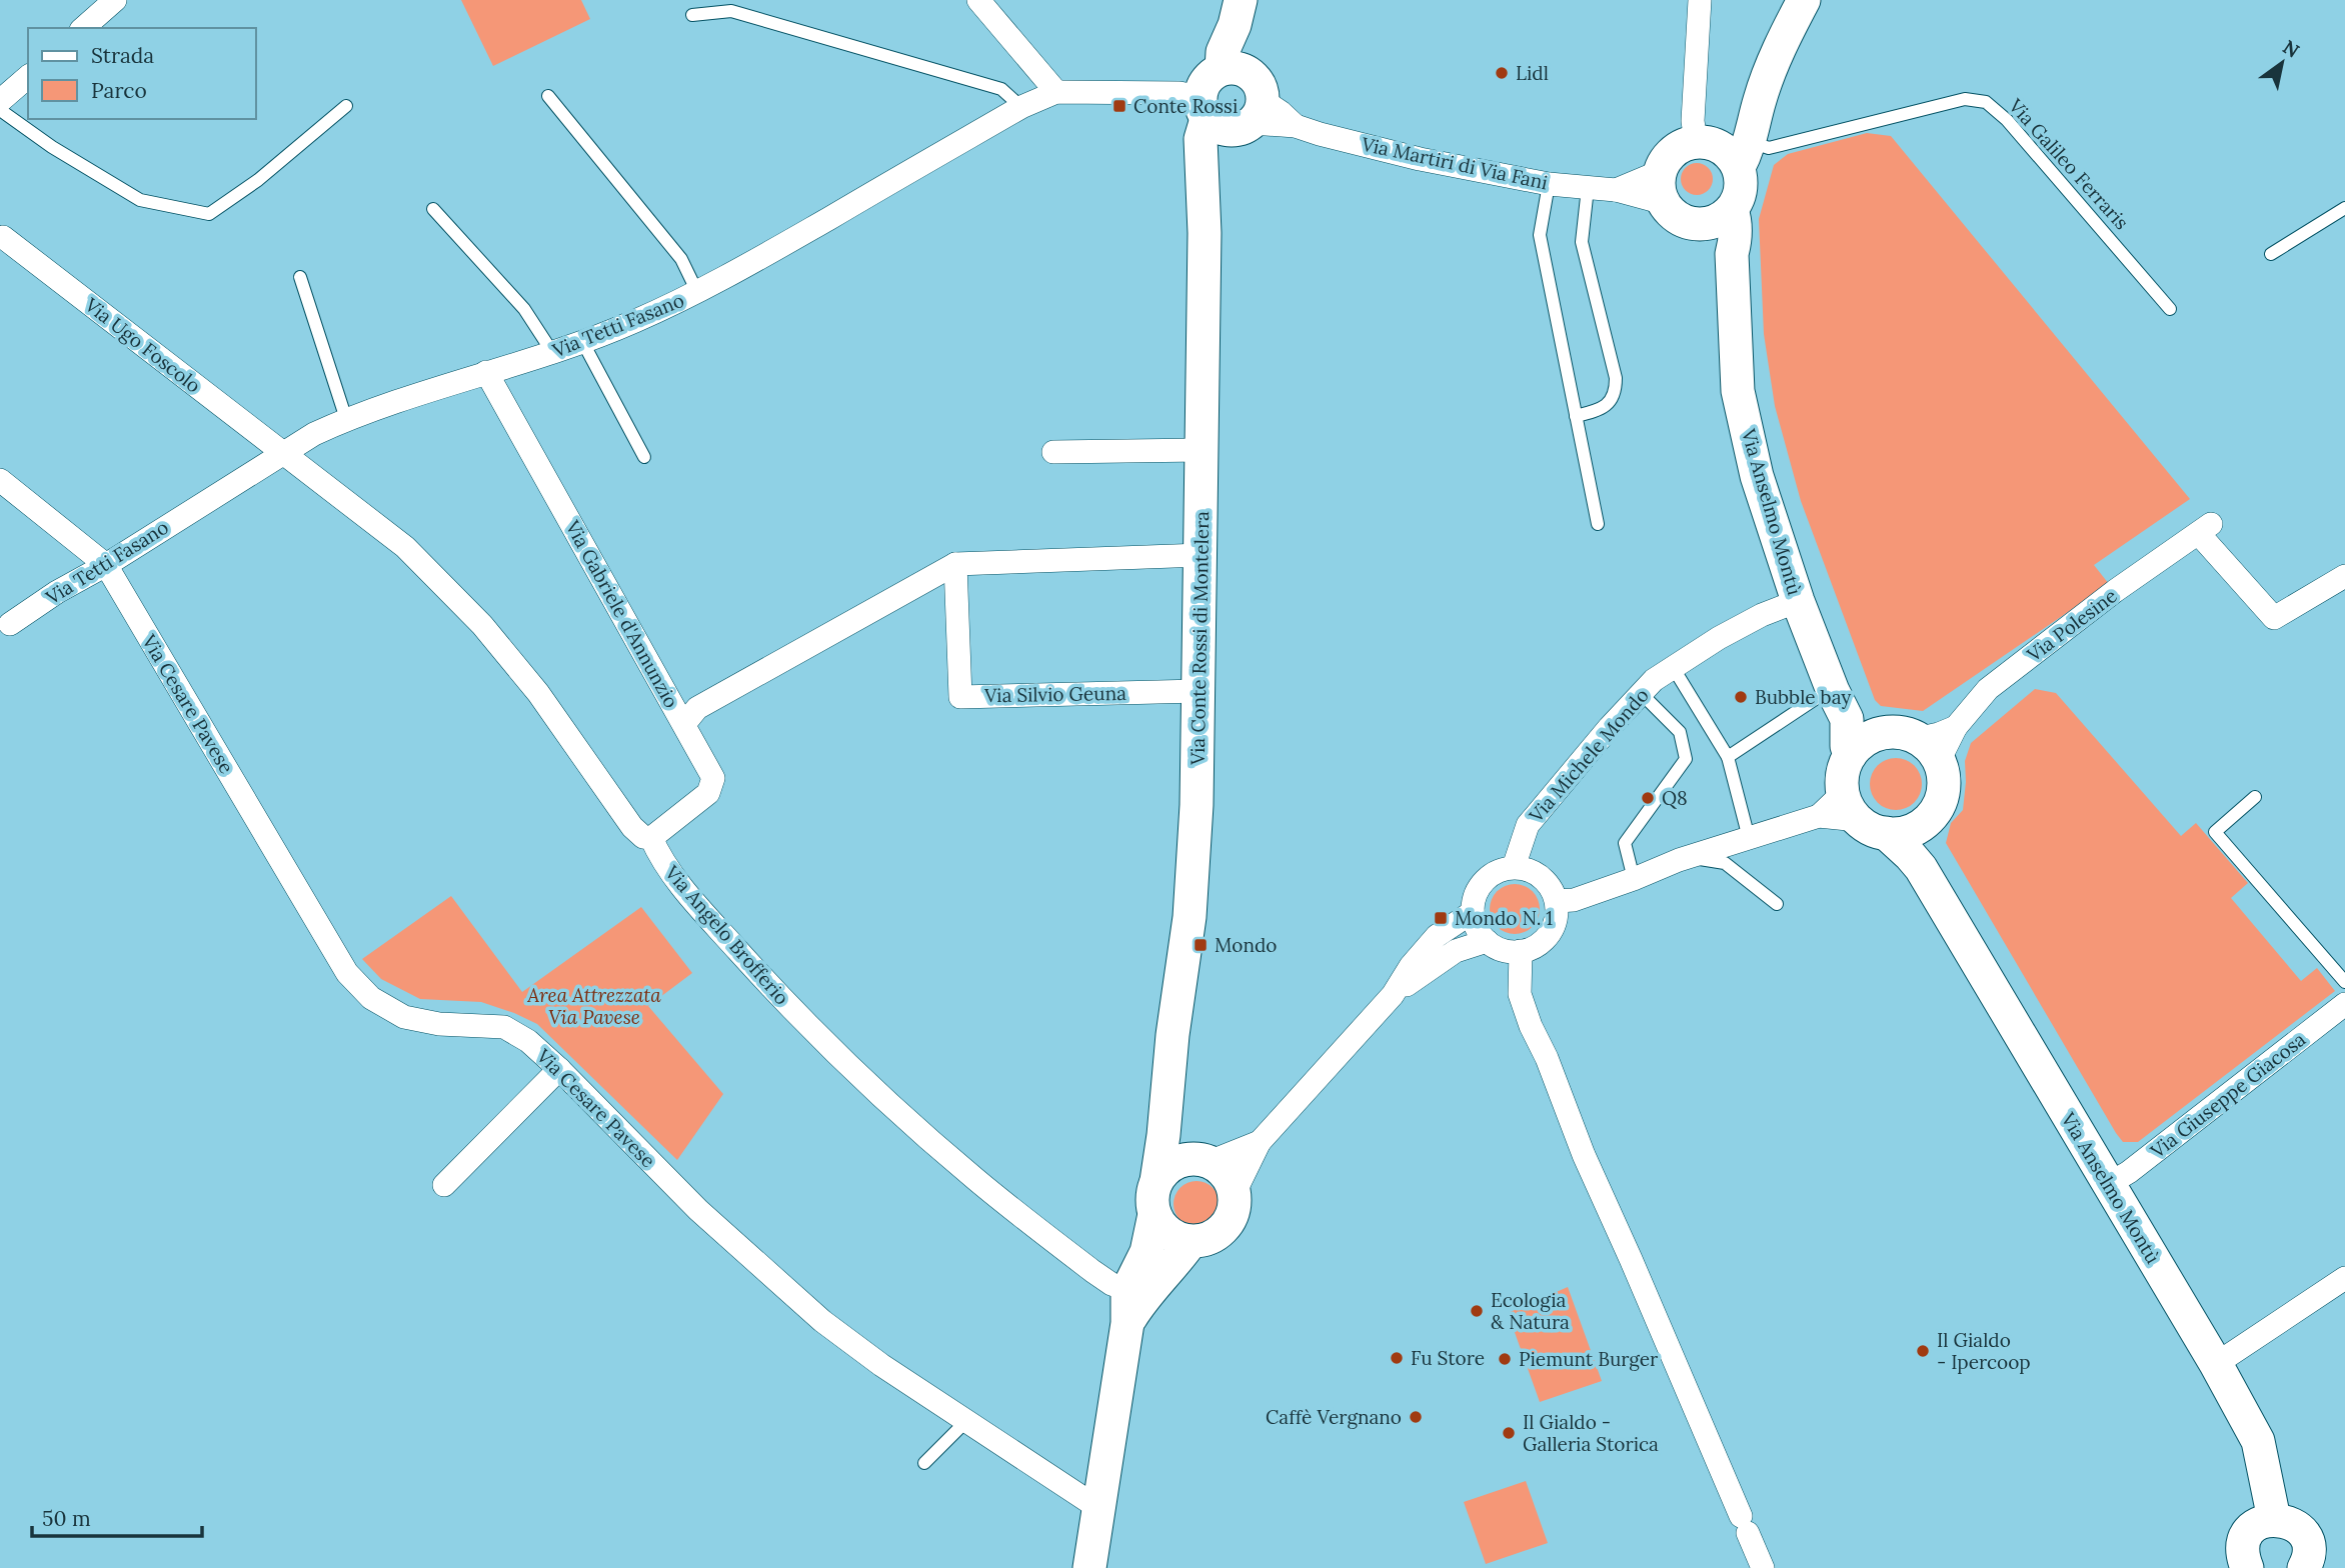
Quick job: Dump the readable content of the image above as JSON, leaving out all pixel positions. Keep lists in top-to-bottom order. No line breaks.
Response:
{"streets":{"street":["Via Martiri di Via Fani","Via Tetti Fasano","Via Ugo Foscolo","Via Anselmo Montù","Via Gabriele d'Annunzio","Via Polesine","Via Conte Rossi di Montelera","Via Silvio Geuna","Via Cesare Pavese","Via Michele Mondo","Via Angelo Brofferio","Via Giuseppe Giacosa"],"lane":["Via Galileo Ferraris"]},"crossings":[["Via Martiri di Via Fani","Via Galileo Ferraris"],["Via Martiri di Via Fani","Via Tetti Fasano"],["Via Martiri di Via Fani","Via Anselmo Montù"],["Via Martiri di Via Fani","Via Conte Rossi di Montelera"],["Via Galileo Ferraris","Via Anselmo Montù"],["Via Tetti Fasano","Via Ugo Foscolo"],["Via Tetti Fasano","Via Gabriele d'Annunzio"],["Via Tetti Fasano","Via Conte Rossi di Montelera"],["Via Tetti Fasano","Via Cesare Pavese"],["Via Tetti Fasano","Via Angelo Brofferio"],["Via Ugo Foscolo","Via Angelo Brofferio"],["Via Anselmo Montù","Via Polesine"],["Via Anselmo Montù","Via Michele Mondo"],["Via Anselmo Montù","Via Giuseppe Giacosa"],["Via Gabriele d'Annunzio","Via Angelo Brofferio"],["Via Conte Rossi di Montelera","Via Silvio Geuna"]],"parks":["Area Attrezzata Via Pavese"],"places":{"other":["Lidl","Bubble bay","Q8","Ecologia & Natura","Il Gialdo - Ipercoop","Fu Store","Piemunt Burger","Caffè Vergnano","Il Gialdo - Galleria Storica"],"transit":["Conte Rossi","Mondo N. 1","Mondo"]},"legend":["Strada","Parco"],"scale_bar":"50 m","north":"top right"}
